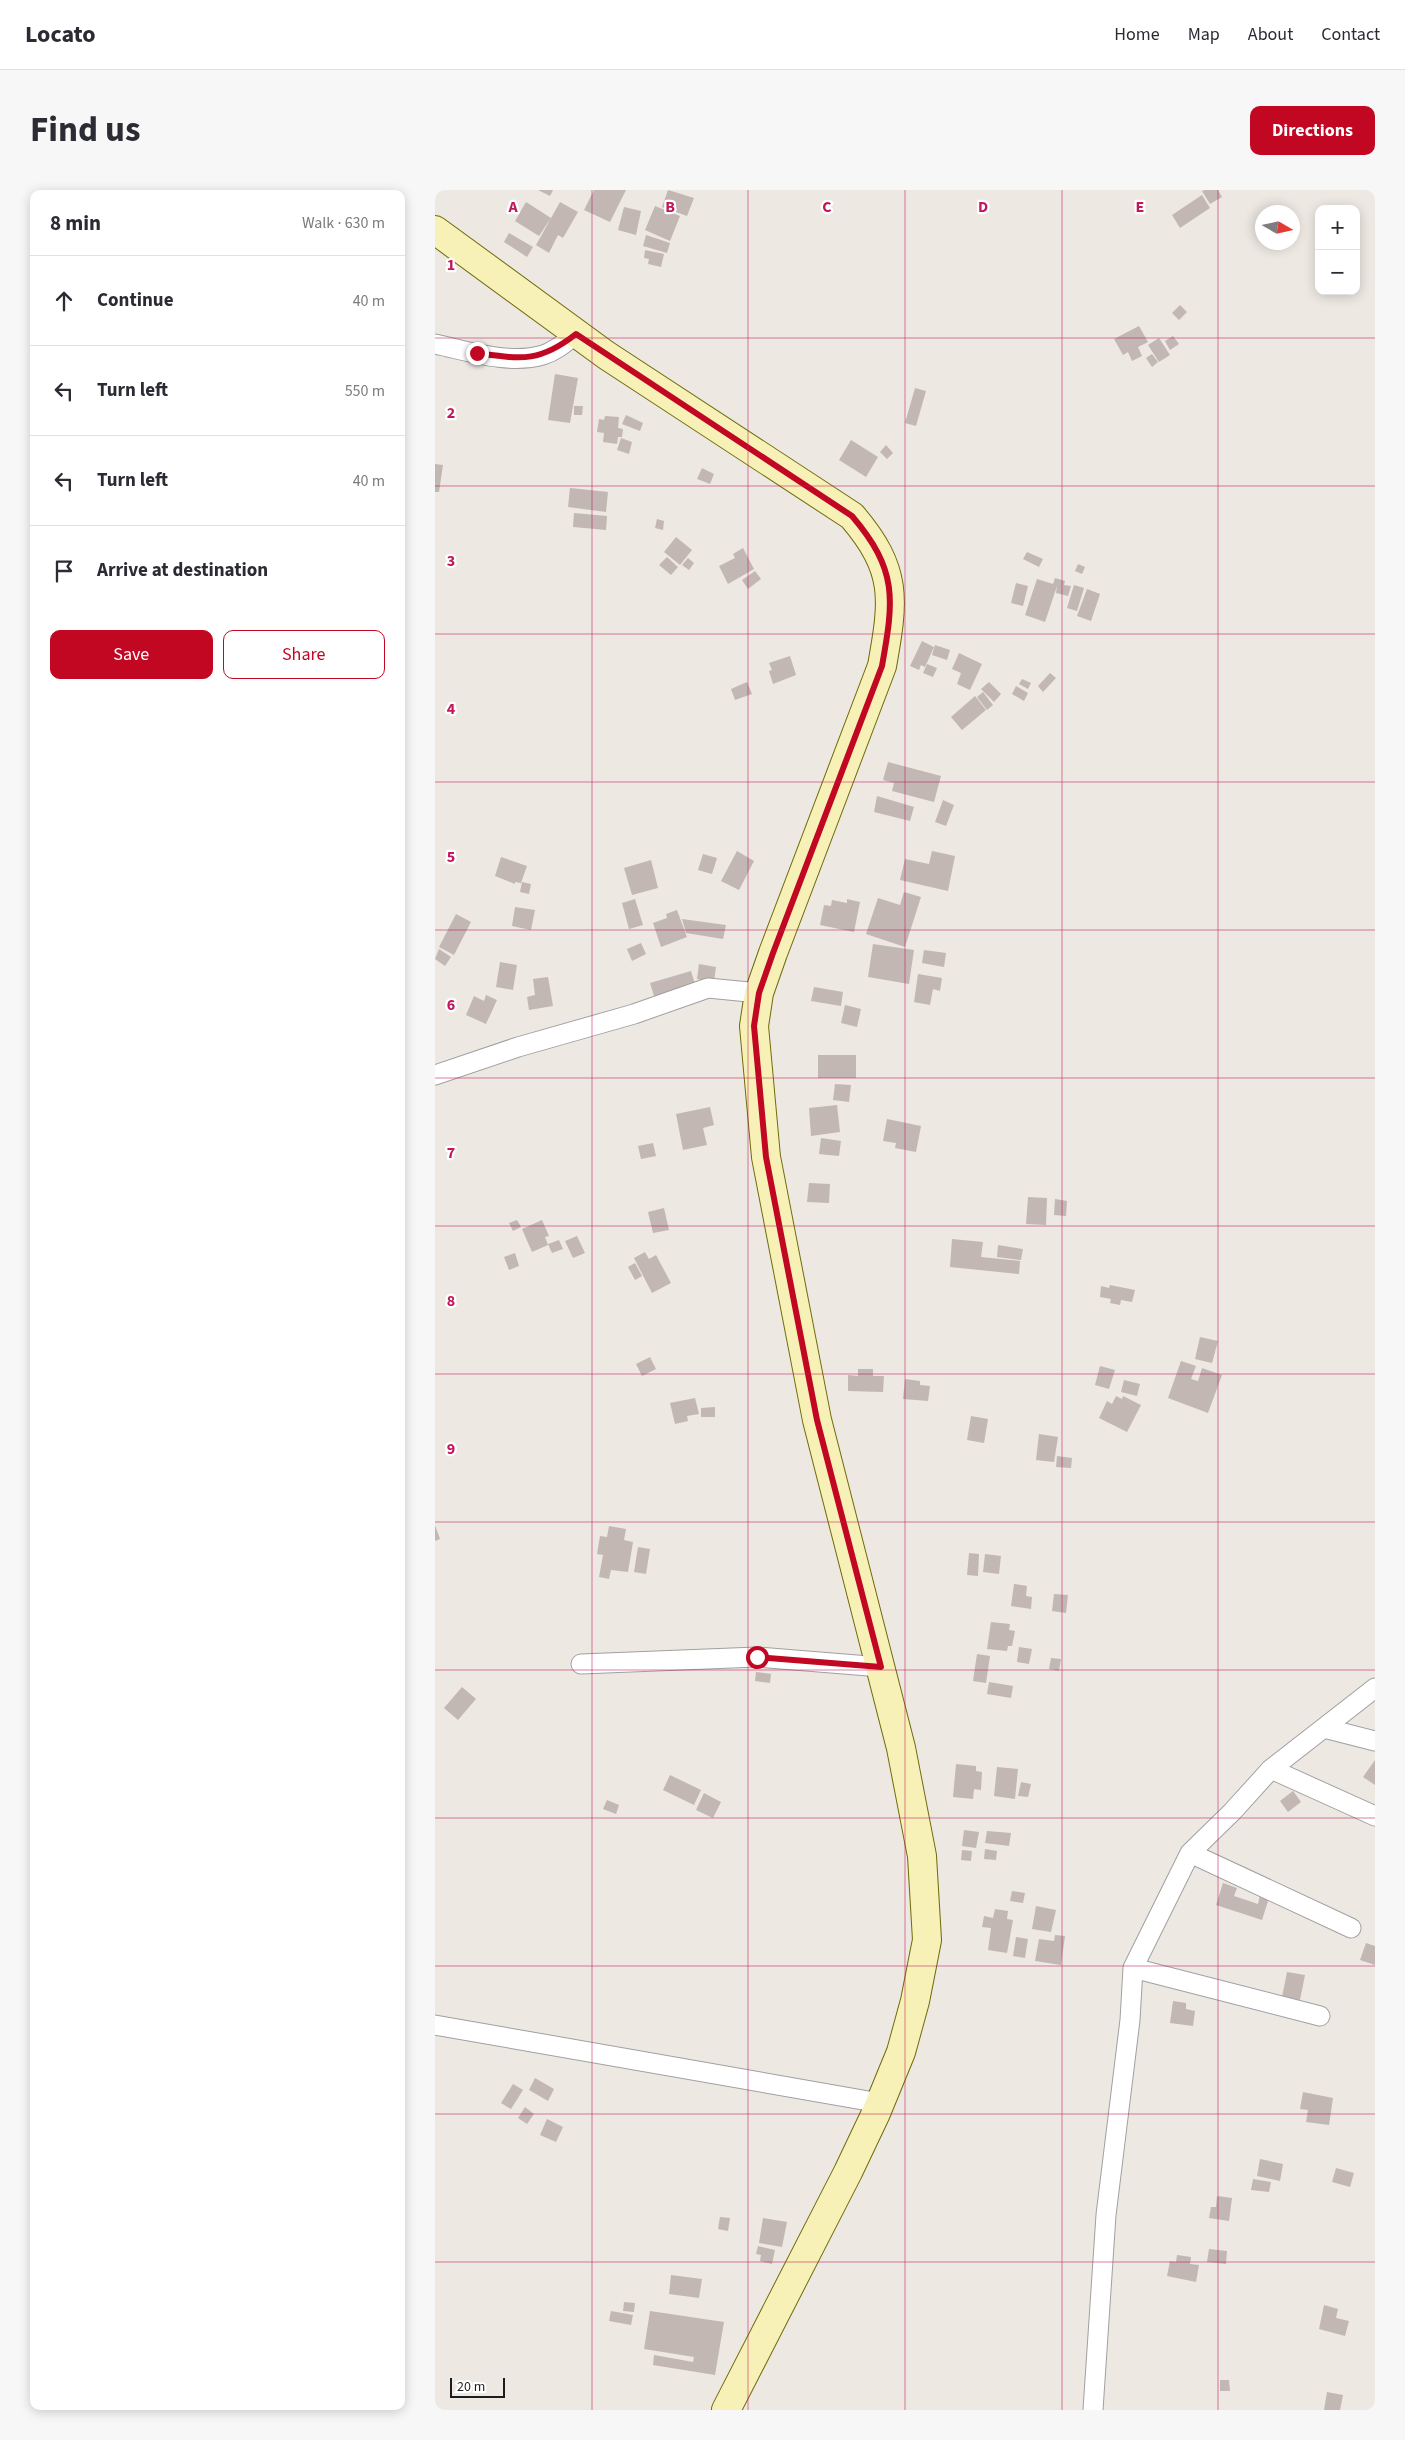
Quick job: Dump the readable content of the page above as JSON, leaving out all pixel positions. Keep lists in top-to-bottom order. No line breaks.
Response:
{"scale_bar":"20 m","north":"right","page":{"header":"Locato","nav":["Home","Map","About","Contact"],"title":"Find us","buttons":["Directions",["Save","Share"]],"heading":["8 min","Walk · 630 m"],"map_buttons":["+","−"],"list":[["Continue","40 m"],["Turn left","550 m"],["Turn left","40 m"],"Arrive at destination"],"scale":"20 m"},"grid":{"columns":["A","B","C","D","E"],"rows":["1","2","3","4","5","6","7","8","9"]}}
